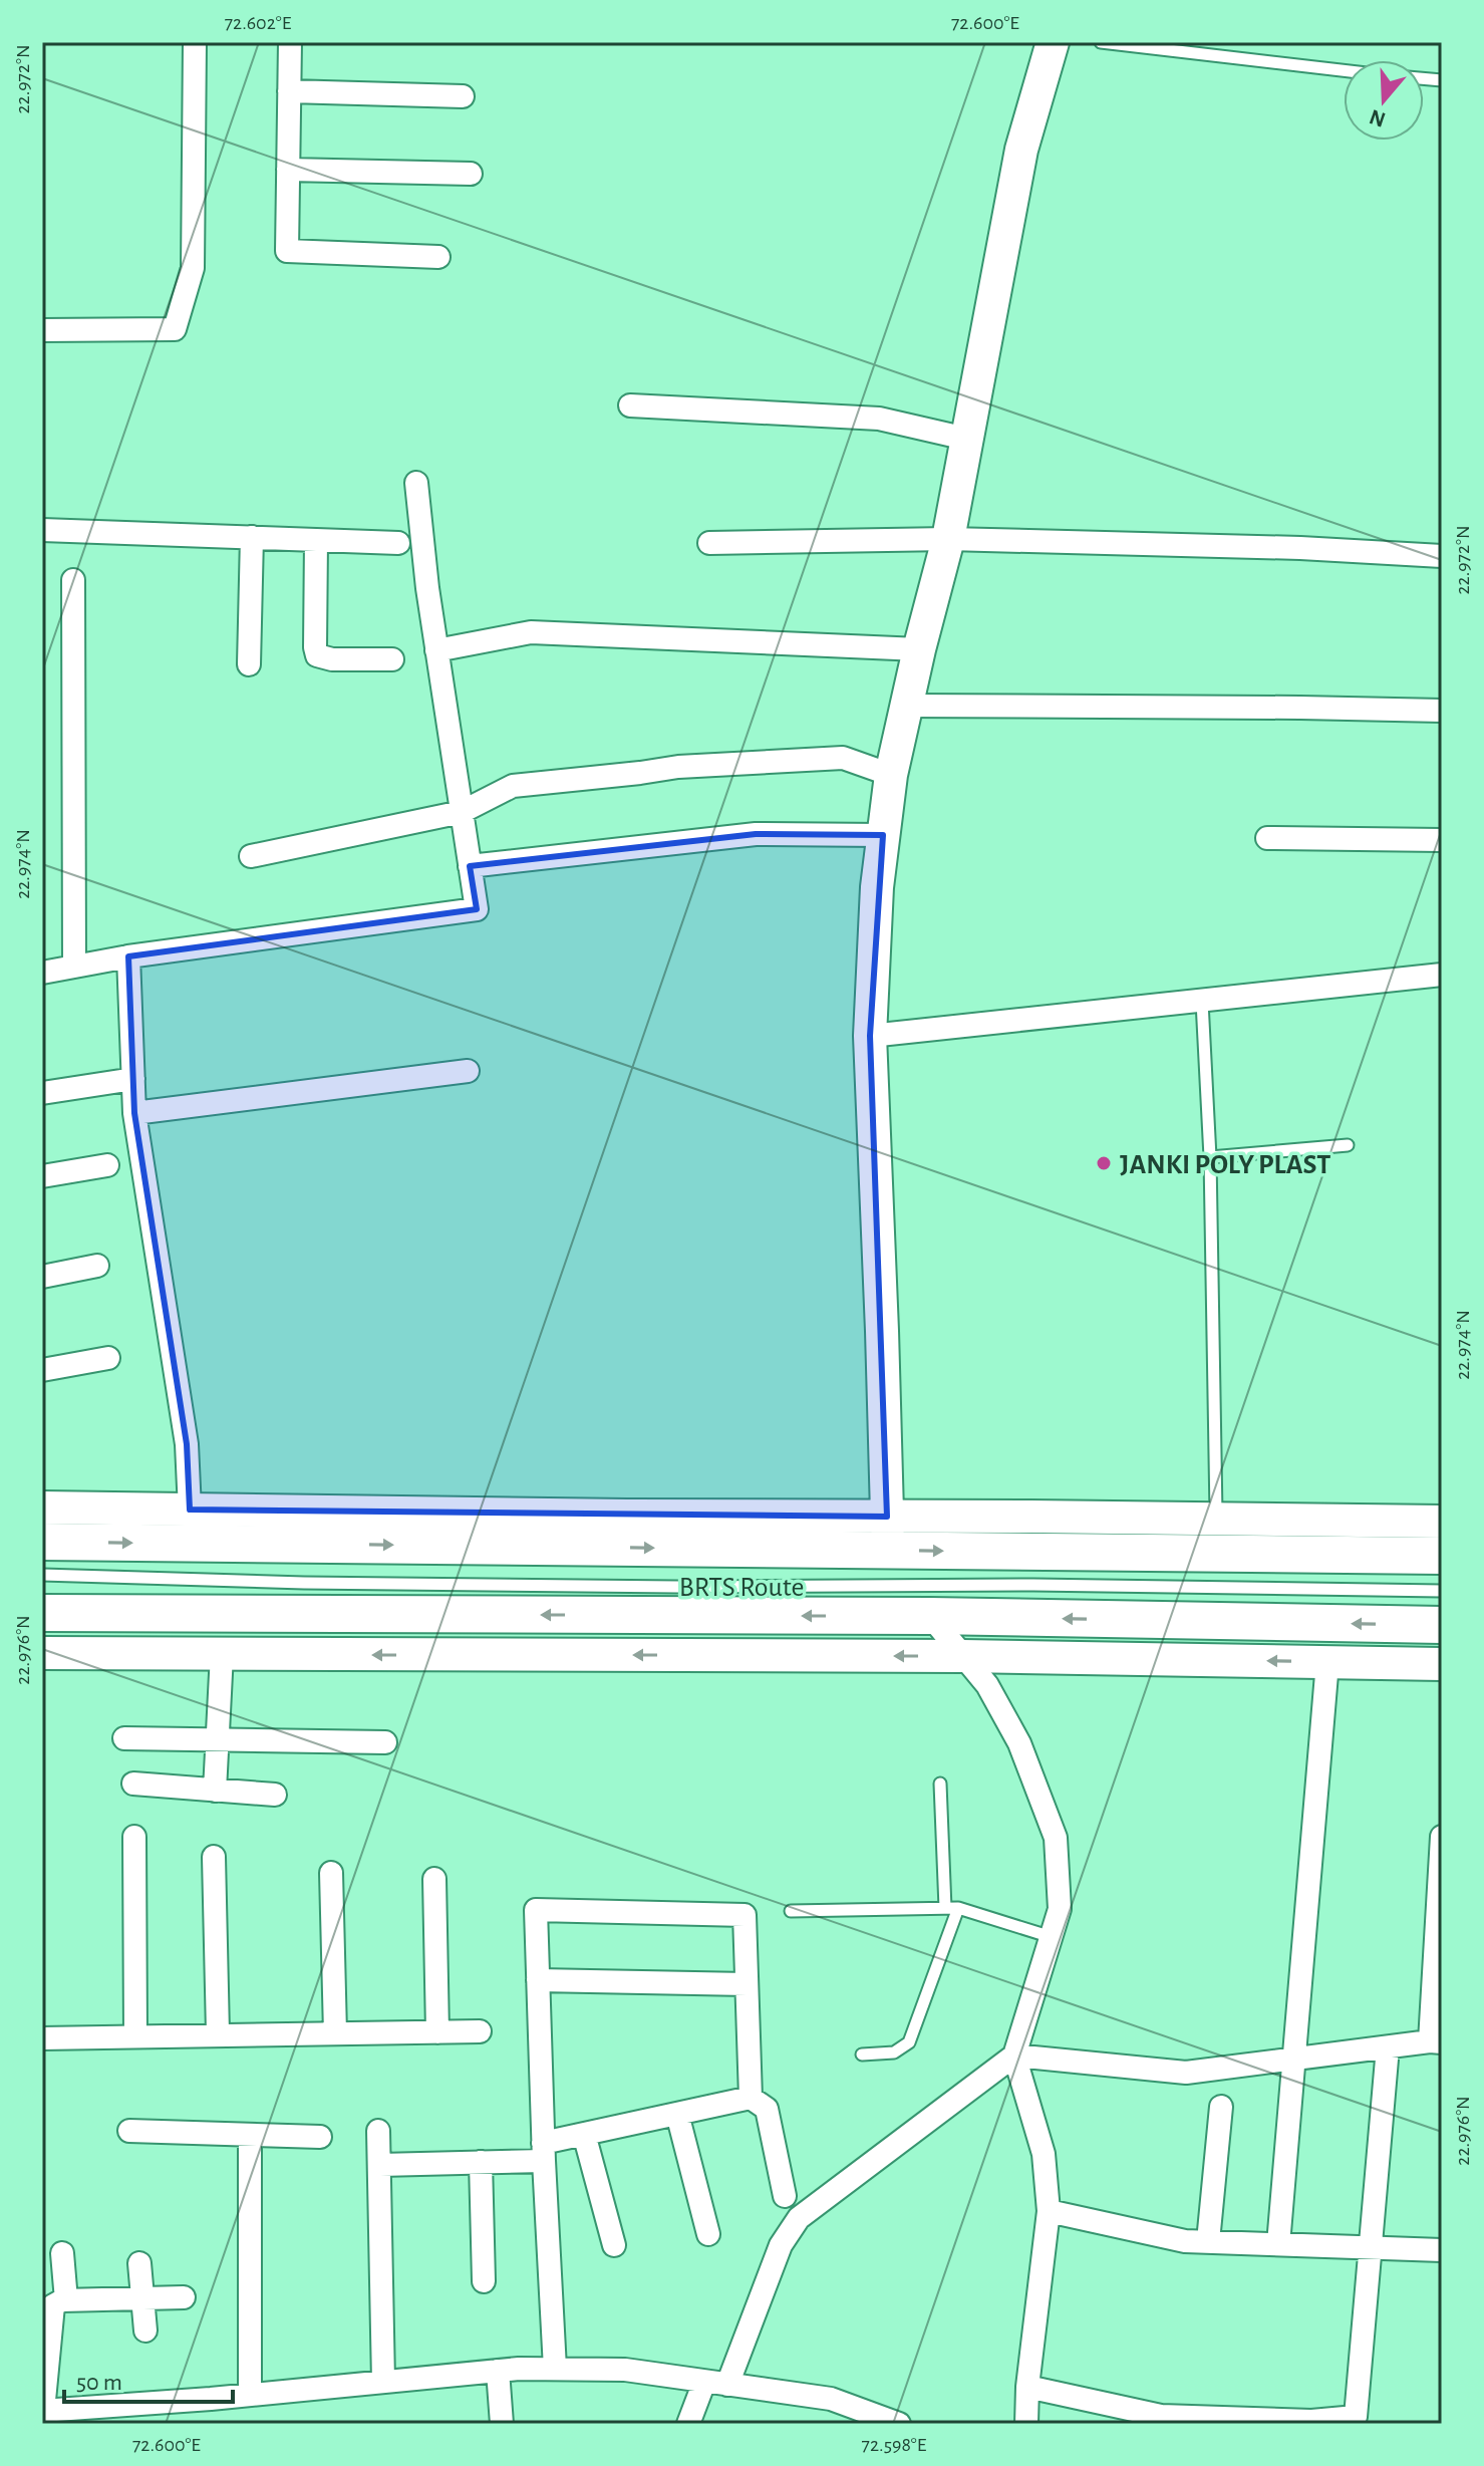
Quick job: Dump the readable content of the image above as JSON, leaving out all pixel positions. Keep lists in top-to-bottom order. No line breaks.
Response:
{"streets":{"lane":["BRTS Route"]},"places":["JANKI POLY PLAST"],"scale_bar":"50 m","north":"bottom","coordinates":["72.602°E","72.600°E","22.972°N","22.974°N","22.976°N","72.598°E"]}
